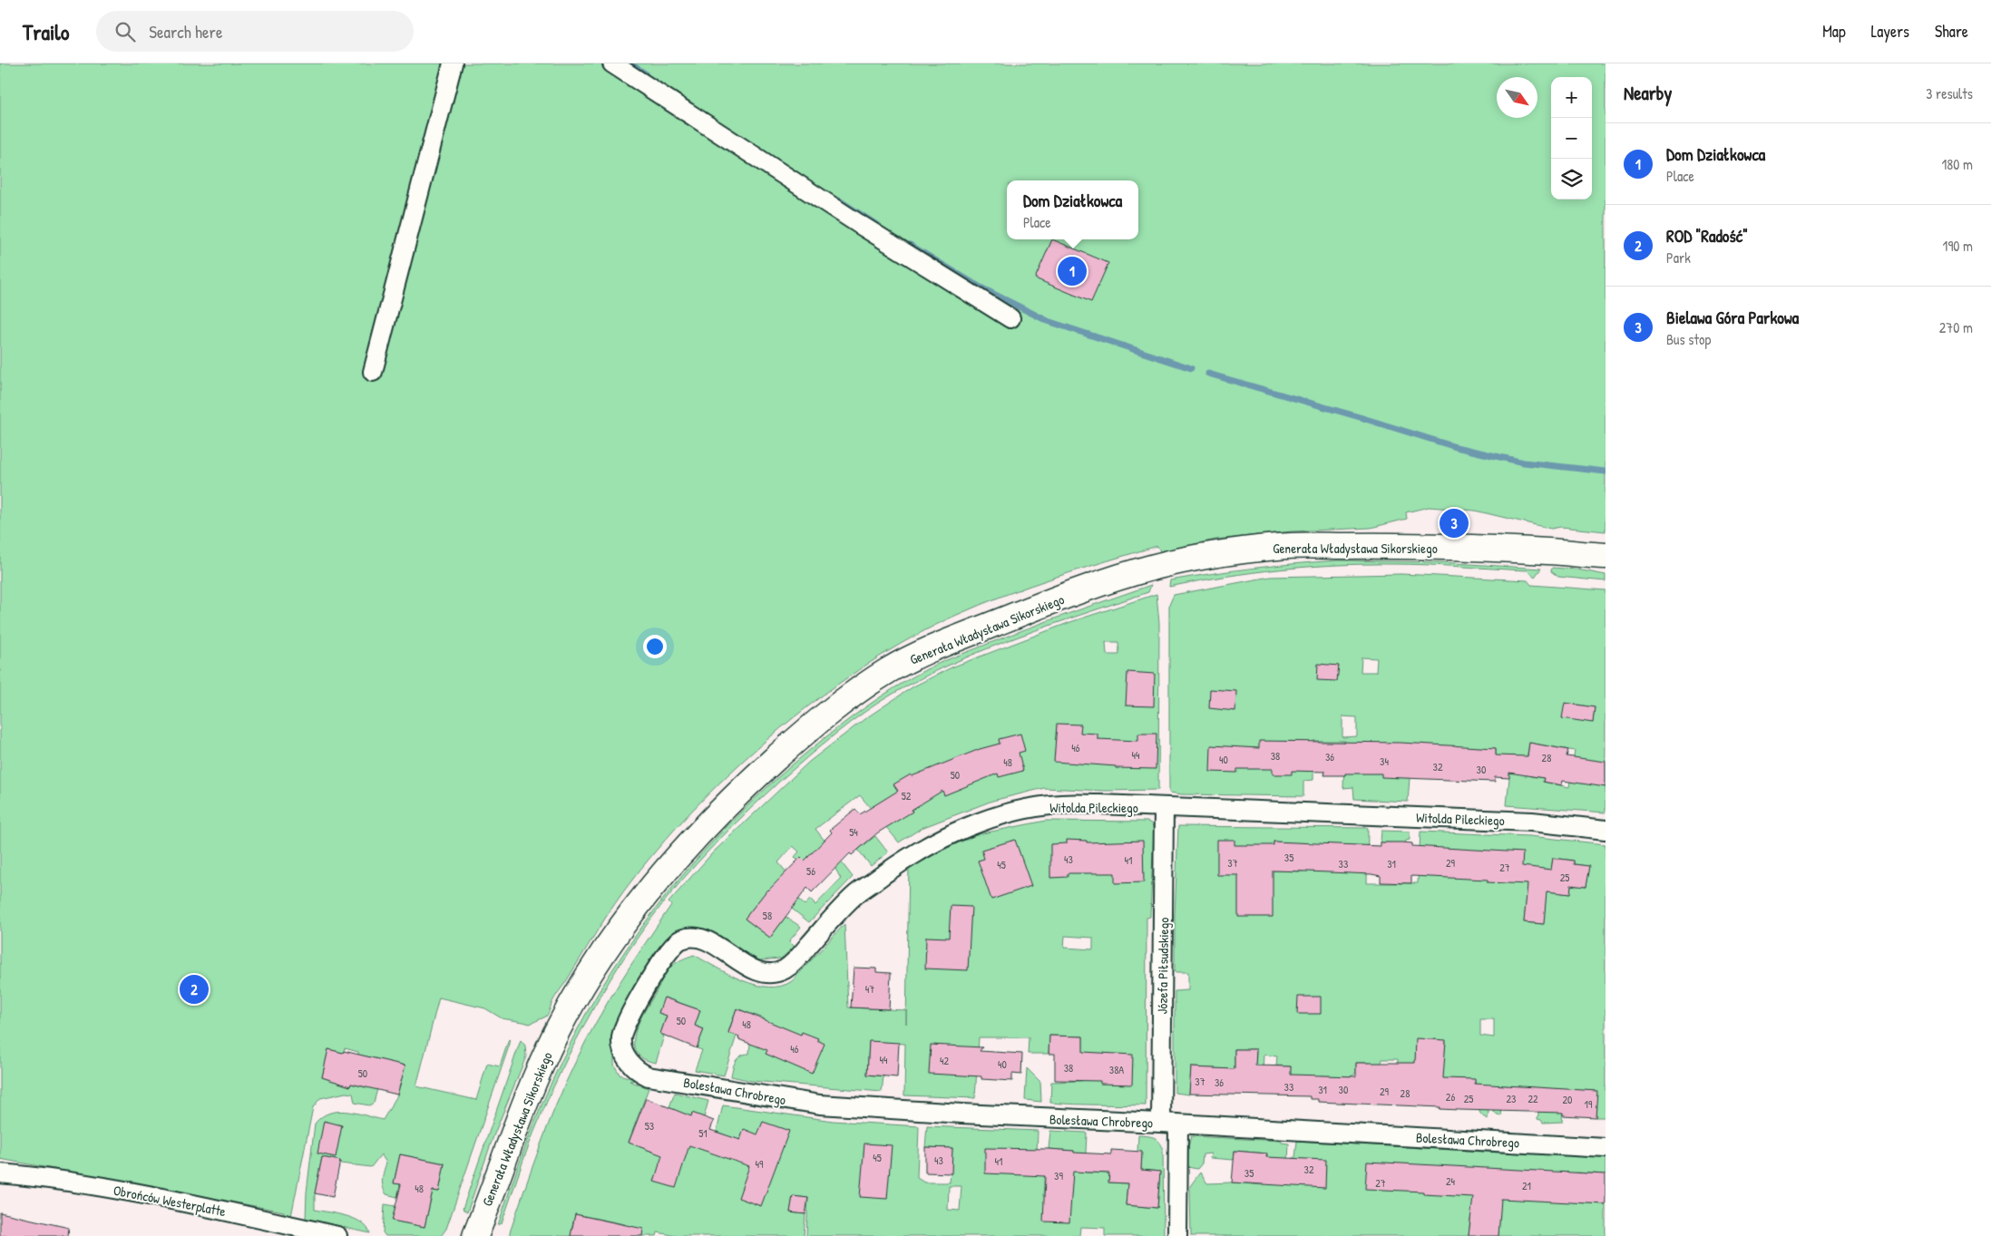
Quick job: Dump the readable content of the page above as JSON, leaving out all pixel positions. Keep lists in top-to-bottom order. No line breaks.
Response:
{"streets":{"main road":["Generała Władysława Sikorskiego"],"street":["Witolda Pileckiego","Józefa Piłsudskiego","Bolesława Chrobrego","Obrońców Westerplatte"]},"crossings":[["Witolda Pileckiego","Józefa Piłsudskiego"],["Witolda Pileckiego","Bolesława Chrobrego"],["Józefa Piłsudskiego","Bolesława Chrobrego"]],"house_numbers":["46","44","38","36","28","40","34","48","32","30","50","52","54","35","43","41","37","29","33","31","45","27","56","25","58","47","50","48","46","44","42","40","38","38A","50","37","36","33","31","30","29","28","26","25","23","22","20","19","53","51","45","43","41","49","32","35","39","24","27","21","48"],"north":"bottom right","page":{"header":"Trailo","search":"Search here","nav":["Map","Layers","Share"],"heading":["Nearby","3 results"],"map_buttons":["+","−"],"list":[{"mark":"1","name":"Dom Działkowca","note":"Place","value":"180 m"},{"mark":"2","name":"ROD \"Radość\"","note":"Park","value":"190 m"},{"mark":"3","name":"Bielawa Góra Parkowa","note":"Bus stop","value":"270 m"}],"popup":["Dom Działkowca","Place"],"pins":["1","3","2"]}}
